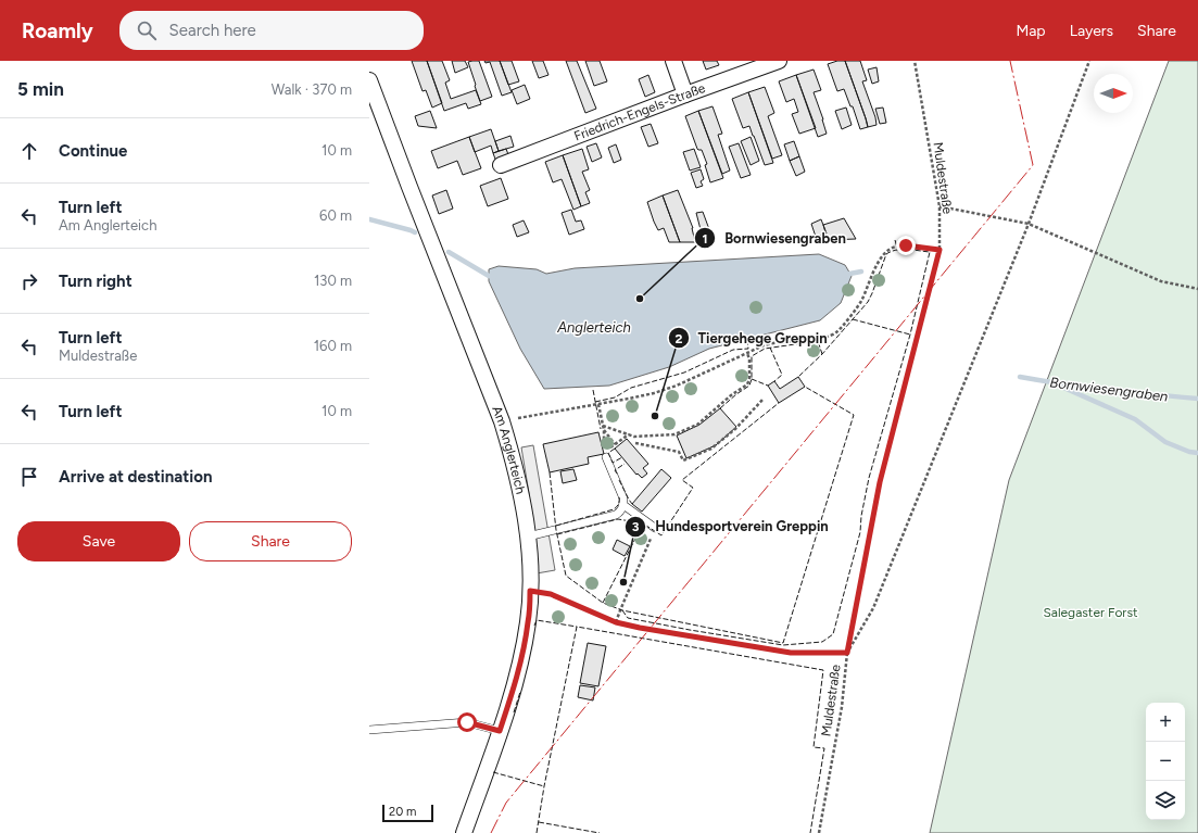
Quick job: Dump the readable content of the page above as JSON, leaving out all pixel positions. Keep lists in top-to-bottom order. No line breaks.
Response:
{"streets":{"street":["Friedrich-Engels-Straße","Am Anglerteich"],"path":["Muldestraße"]},"water":["Anglerteich","Bornwiesengraben"],"parks":["Salegaster Forst"],"places":["Bornwiesengraben","Tiergehege Greppin","Hundesportverein Greppin"],"scale_bar":"20 m","north":"right","page":{"header":"Roamly","search":"Search here","nav":["Map","Layers","Share"],"heading":["5 min","Walk · 370 m"],"list":[["Continue","10 m"],["Turn left","Am Anglerteich","60 m"],["Turn right","130 m"],["Turn left","Muldestraße","160 m"],["Turn left","10 m"],"Arrive at destination"],"buttons":["Save","Share"],"map_buttons":["+","−"],"scale":"20 m"}}
